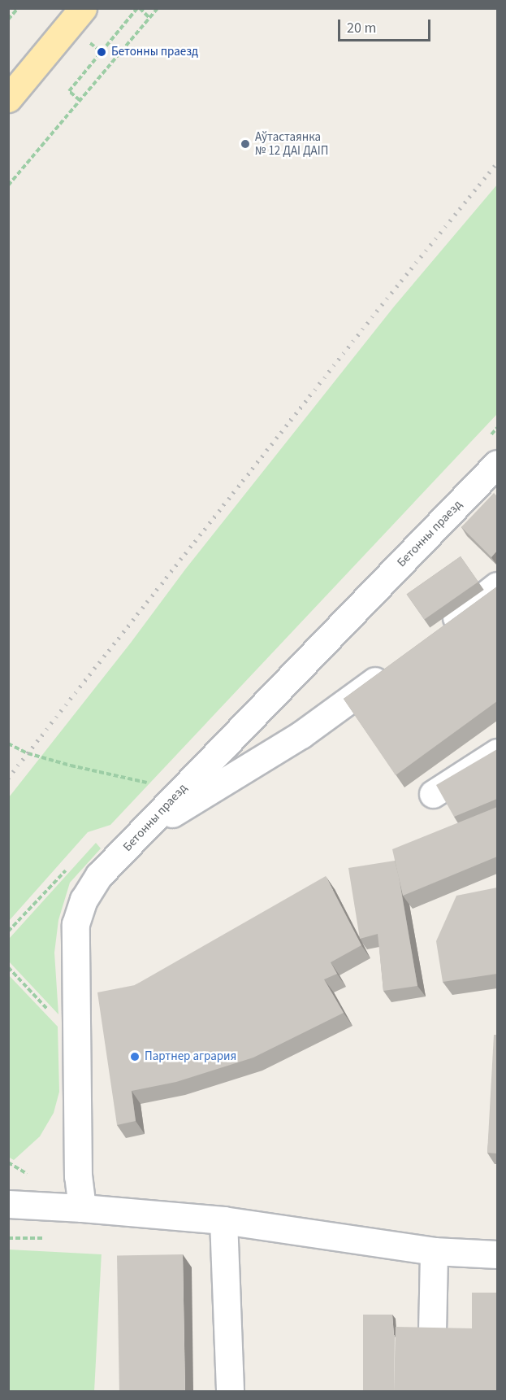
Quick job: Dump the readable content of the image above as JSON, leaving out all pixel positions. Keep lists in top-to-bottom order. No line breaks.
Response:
{"streets":{"street":["Бетонны праезд"]},"places":["Бетонны праезд","Аўтастаянка № 12 ДАІ ДАІП","Партнер агрария"],"scale_bar":"20 m"}
